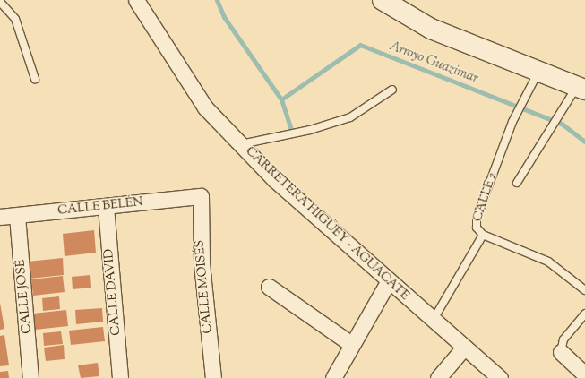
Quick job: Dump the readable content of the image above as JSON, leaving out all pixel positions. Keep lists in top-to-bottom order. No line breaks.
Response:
{"streets":{"street":["CALLE BELÉN","CARRETERA HIGÜEY - AGUACATE","CALLE MOISÉS","CALLE DAVID","CALLE JOSÉ"],"lane":["CALLE 2"]},"crossings":[["CALLE BELÉN","CALLE MOISÉS"],["CALLE BELÉN","CALLE DAVID"],["CALLE BELÉN","CALLE JOSÉ"]],"water":["Arroyo Guazimar"]}
